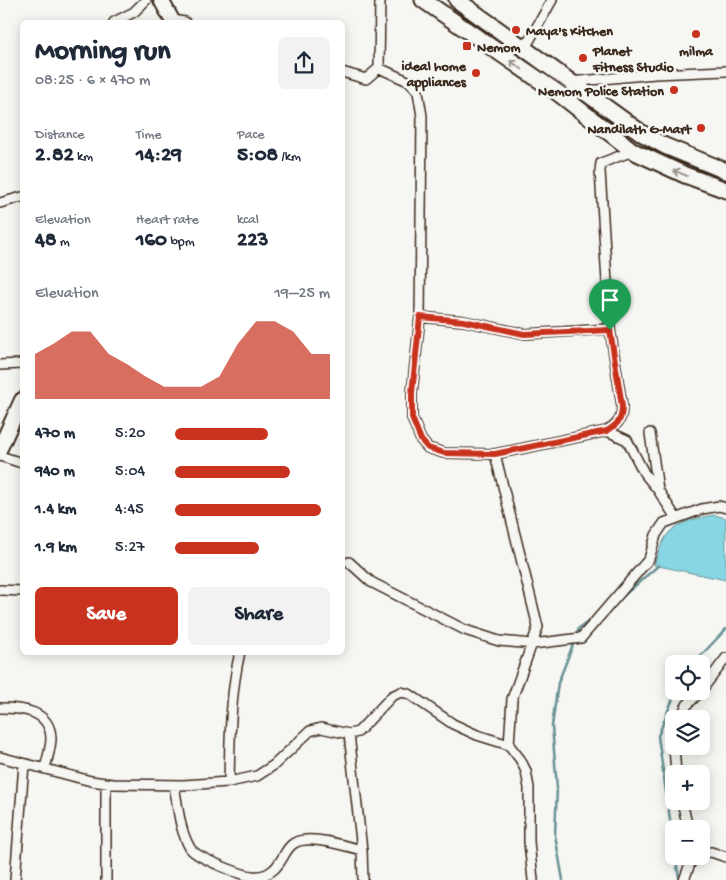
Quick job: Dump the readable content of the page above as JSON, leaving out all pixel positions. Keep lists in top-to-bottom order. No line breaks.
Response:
{"places":{"other":["Maya's Kitchen","milma","Planet Fitness Studio","ideal home appliances","Nemom Police Station","Nandilath G-Mart"],"transit":["Nemom"]},"page":{"heading":["Morning run","08:25 · 6 × 470 m"],"stats":[["Distance","2.82 km"],["Time","14:29"],["Pace","5:08 /km"],["Elevation","48 m"],["Heart rate","160 bpm"],["kcal","223"]],"chart":["Elevation","19–25 m"],"list":[{"name":"470 m","note":"5:20"},{"name":"940 m","note":"5:04"},{"name":"1.4 km","note":"4:45"},{"name":"1.9 km","note":"5:27"}],"buttons":["Save","Share"],"map_buttons":["+","−"]}}
